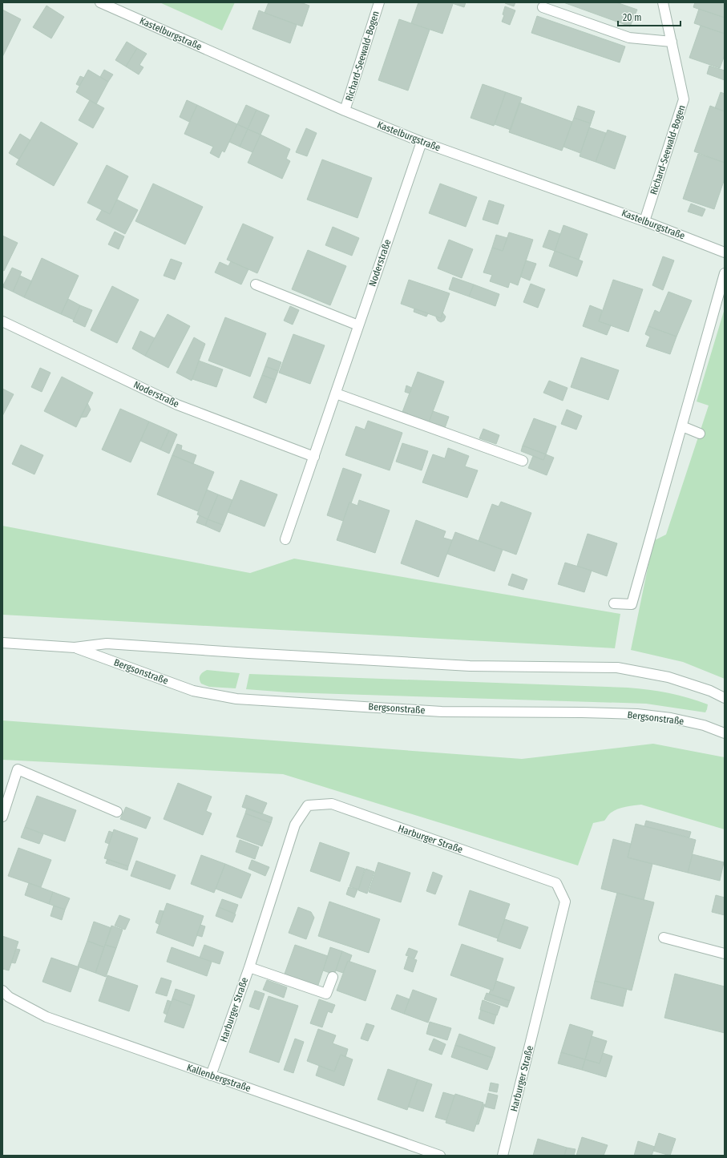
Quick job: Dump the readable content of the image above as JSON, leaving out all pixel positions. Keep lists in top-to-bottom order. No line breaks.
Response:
{"streets":{"street":["Kastelburgstraße","Richard-Seewald-Bogen","Noderstraße","Bergsonstraße","Harburger Straße","Kallenbergstraße"]},"crossings":[["Kastelburgstraße","Richard-Seewald-Bogen"],["Kastelburgstraße","Noderstraße"],["Harburger Straße","Kallenbergstraße"]],"scale_bar":"20 m"}
